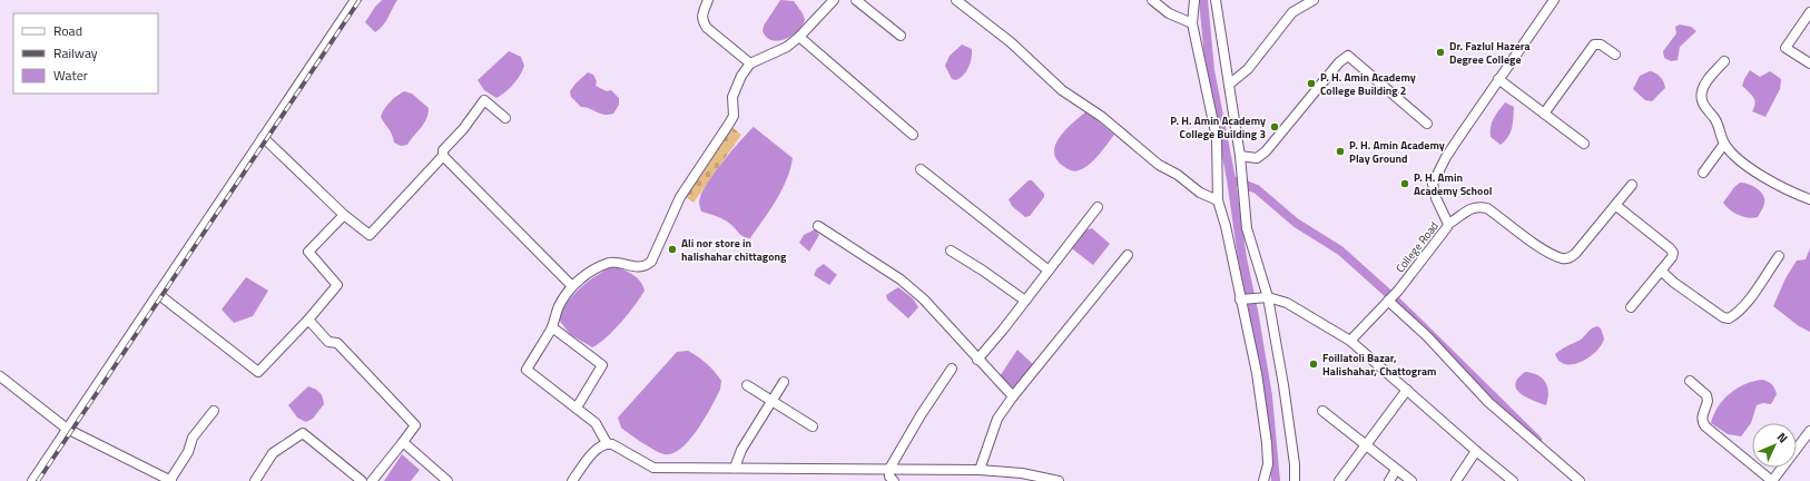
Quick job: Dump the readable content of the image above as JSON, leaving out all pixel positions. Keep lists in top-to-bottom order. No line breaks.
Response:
{"streets":{"street":["College Road"]},"places":["Dr. Fazlul Hazera Degree College","P. H. Amin Academy College Building 2","P. H. Amin Academy College Building 3","P. H. Amin Academy Play Ground","P. H. Amin Academy School","Ali nor store in halishahar chittagong","Foillatoli Bazar, Halishahar, Chattogram"],"legend":["Road","Railway","Water"],"north":"top right"}
